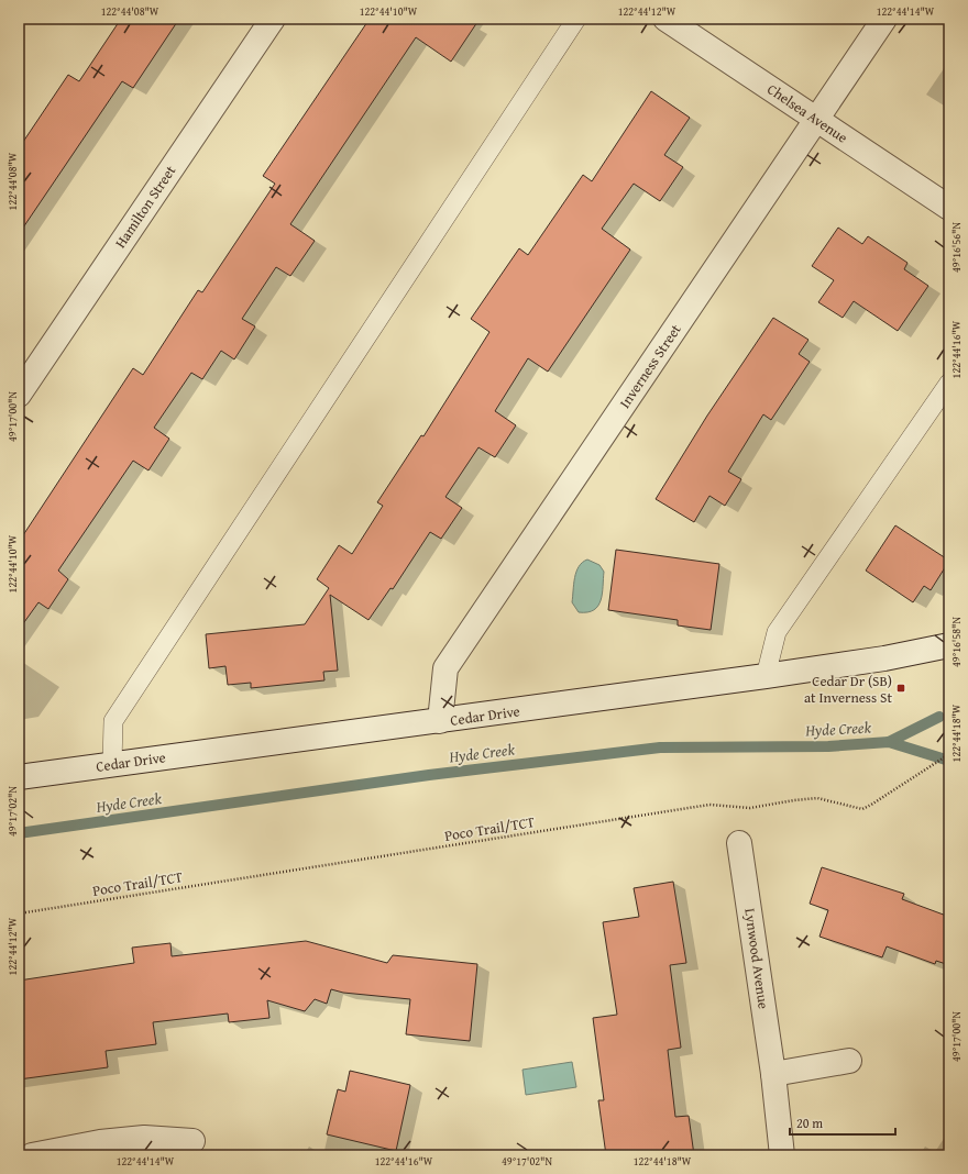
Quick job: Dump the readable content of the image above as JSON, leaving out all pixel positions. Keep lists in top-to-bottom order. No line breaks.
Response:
{"streets":{"street":["Chelsea Avenue","Hamilton Street","Inverness Street","Cedar Drive","Lynwood Avenue"],"path":["Poco Trail/TCT"]},"crossings":[["Chelsea Avenue","Inverness Street"],["Inverness Street","Cedar Drive"]],"water":["Hyde Creek"],"places":{"transit":["Cedar Dr (SB) at Inverness St"]},"scale_bar":"20 m","coordinates":["122°44'08\"W","122°44'10\"W","122°44'12\"W","122°44'14\"W","49°16'56\"N","122°44'16\"W","49°17'00\"N","49°16'58\"N","122°44'18\"W","49°17'02\"N"]}
